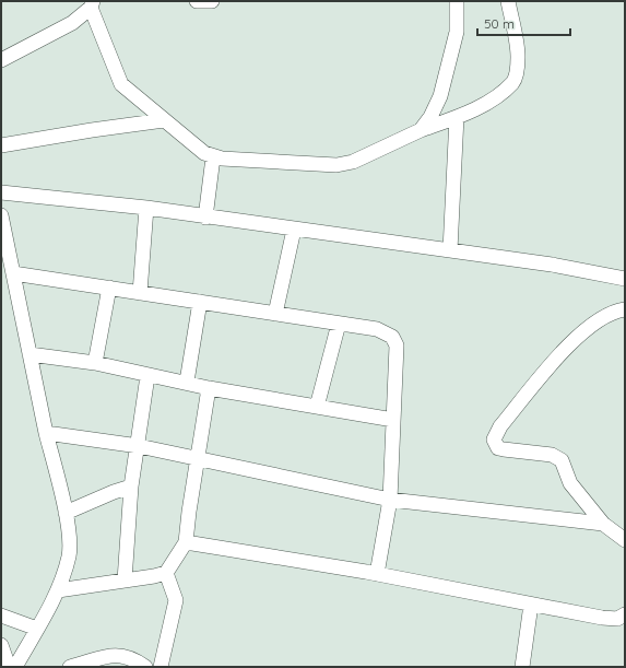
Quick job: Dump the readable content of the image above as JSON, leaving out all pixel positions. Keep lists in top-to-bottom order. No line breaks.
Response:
{"scale_bar":"50 m"}
